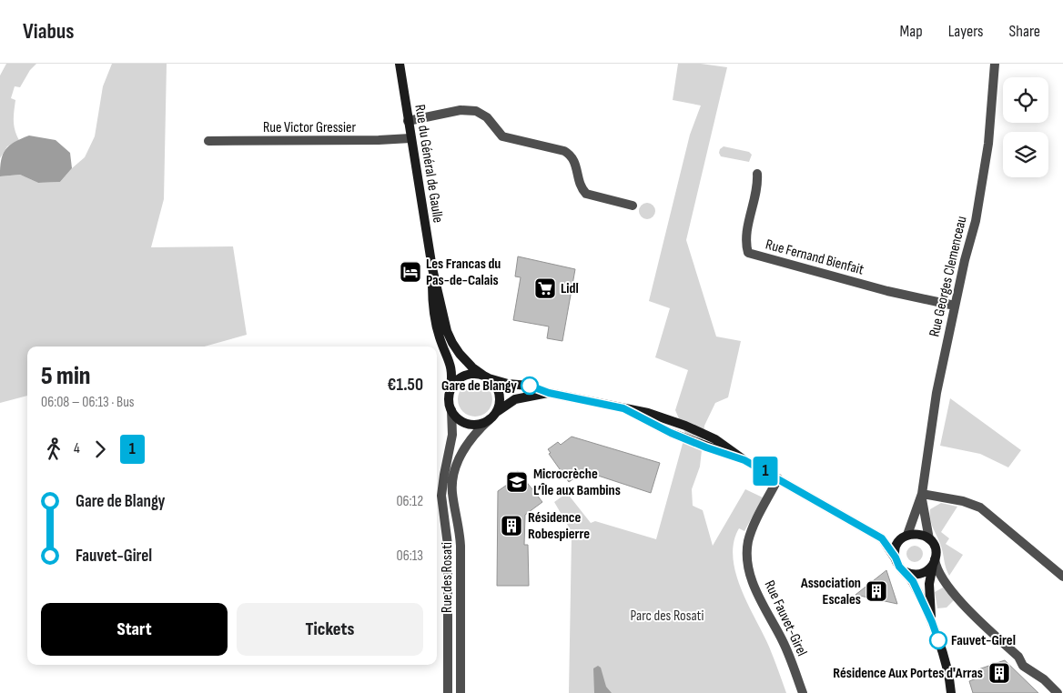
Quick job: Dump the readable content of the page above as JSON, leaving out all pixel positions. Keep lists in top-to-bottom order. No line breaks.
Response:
{"streets":{"street":["Rue Victor Gressier","Rue du Général de Gaulle","Rue Fernand Bienfait","Rue Georges Clemenceau","Rue des Rosati","Rue Fauvet-Girel"]},"crossings":[["Rue Victor Gressier","Rue du Général de Gaulle"],["Rue du Général de Gaulle","Rue des Rosati"],["Rue Fernand Bienfait","Rue Georges Clemenceau"]],"parks":["Parc des Rosati"],"places":{"hotel":["Les Francas du Pas-de-Calais"],"supermarket":["Lidl"],"other":["Gare de Blangy","Fauvet-Girel"],"school or university":["Microcrèche L’Île aux Bambins"],"building":["Résidence Robespierre","Association Escales","Résidence Aux Portes d'Arras"]},"lines":["bus line 1"],"page":{"header":"Viabus","nav":["Map","Layers","Share"],"on_map":"1","heading":["5 min","06:08 – 06:13 · Bus","€1.50"],"legs":["4","1"],"list":[{"name":"Gare de Blangy","value":"06:12"},{"name":"Fauvet-Girel","value":"06:13"}],"buttons":["Start","Tickets"]}}
